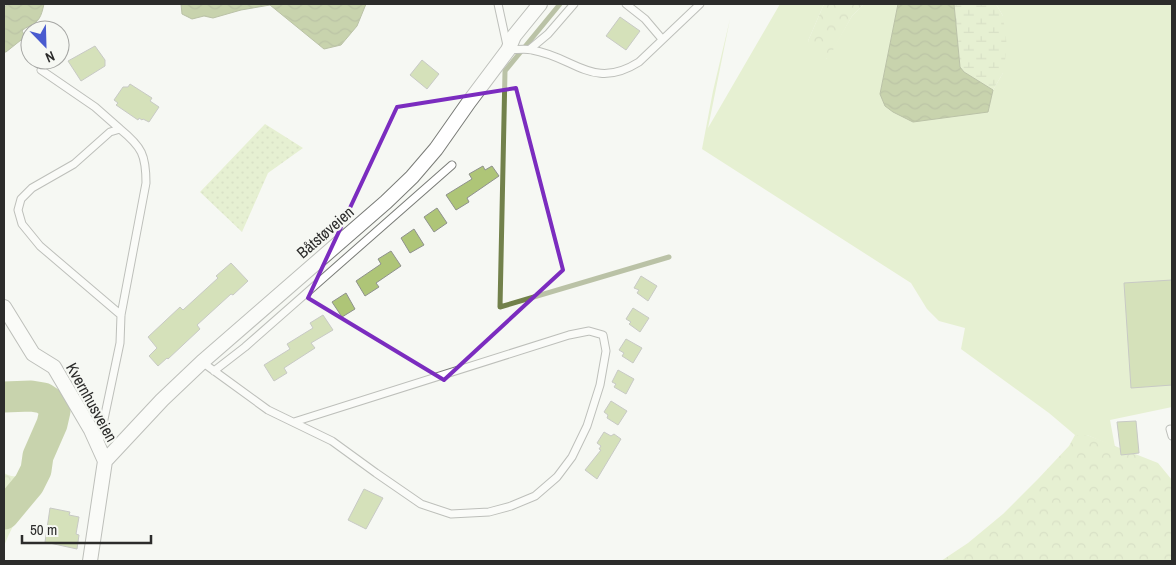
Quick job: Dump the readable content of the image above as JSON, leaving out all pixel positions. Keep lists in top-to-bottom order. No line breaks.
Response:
{"streets":{"street":["Båtstøveien","Kvernhusveien"]},"crossings":[["Båtstøveien","Kvernhusveien"]],"scale_bar":"50 m","north":"bottom right"}
